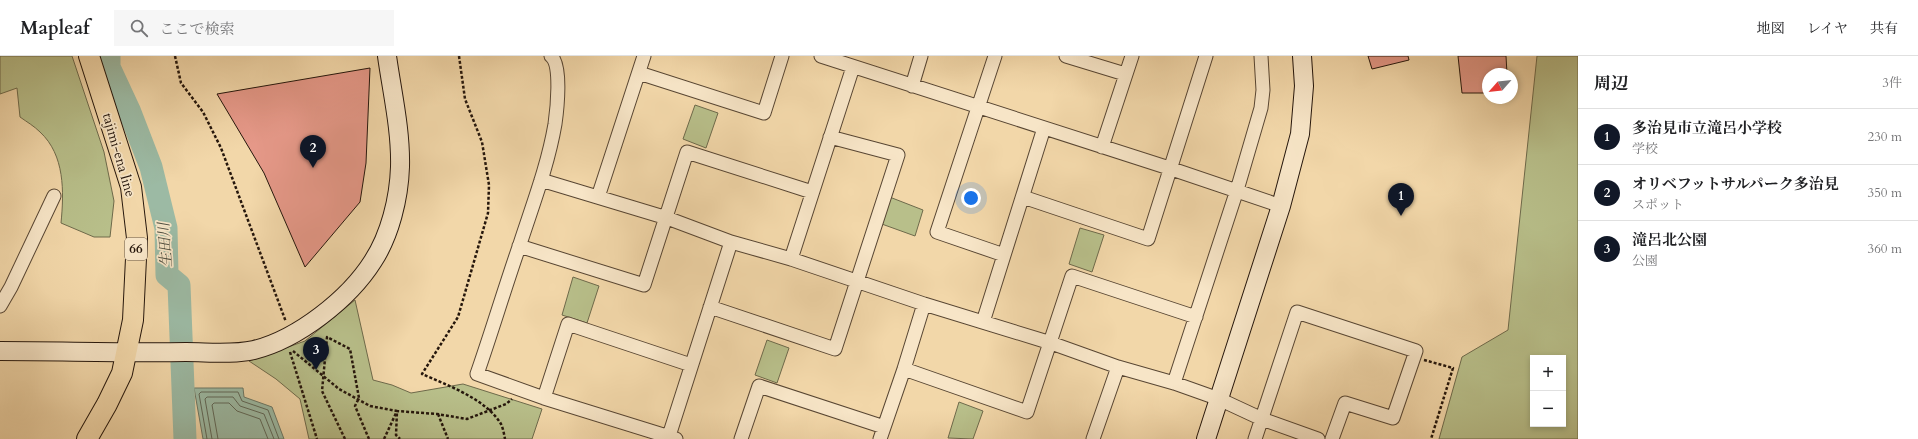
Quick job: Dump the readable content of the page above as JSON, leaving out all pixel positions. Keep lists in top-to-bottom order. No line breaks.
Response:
{"streets":{"main road":["tajimi-ena line","66"]},"water":["生田川"],"north":"bottom left","page":{"header":"Mapleaf","search":"ここで検索","nav":["地図","レイヤ","共有"],"heading":["周辺","3件"],"list":[{"mark":"1","name":"多治見市立滝呂小学校","note":"学校","value":"230 m"},{"mark":"2","name":"オリベフットサルパーク多治見","note":"スポット","value":"350 m"},{"mark":"3","name":"滝呂北公園","note":"公園","value":"360 m"}],"pins":["2","1","3"],"map_buttons":["+","−"]}}
